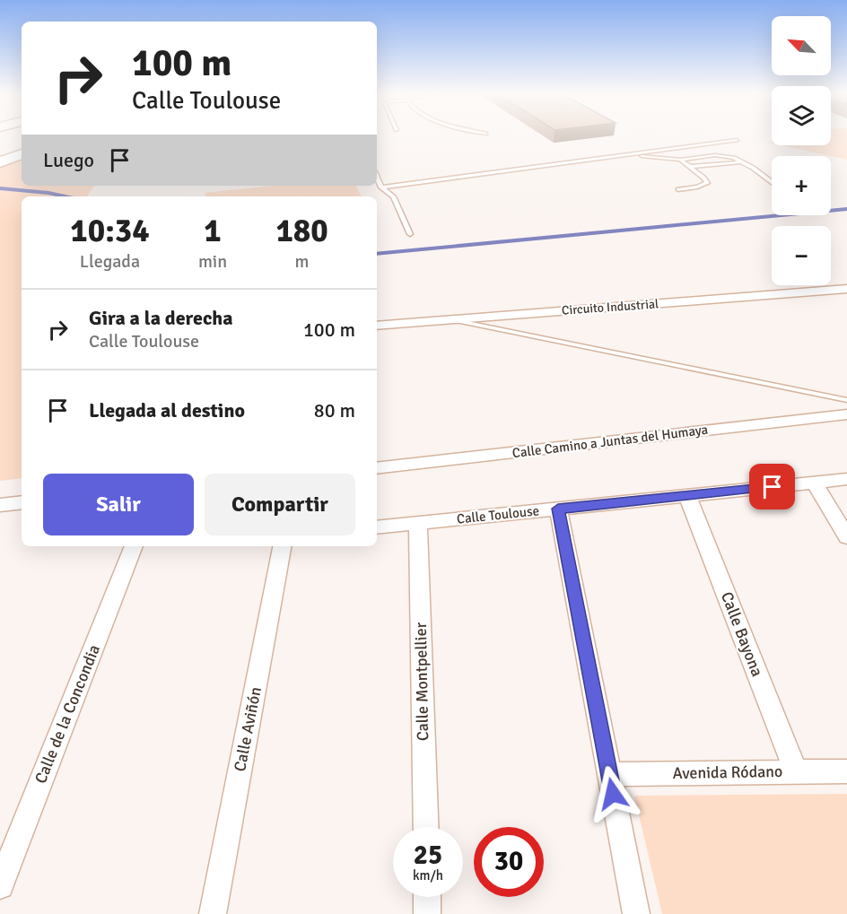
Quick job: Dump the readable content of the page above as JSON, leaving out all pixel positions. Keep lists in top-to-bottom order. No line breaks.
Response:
{"streets":{"street":["Circuito Industrial","Calle Camino a Juntas del Humaya","Calle Toulouse","Calle Bayona","Calle Montpellier","Calle de la Concondia","Calle Aviñón","Avenida Ródano"]},"crossings":[["Calle Toulouse","Calle Bayona"],["Calle Toulouse","Calle Montpellier"],["Calle Bayona","Avenida Ródano"]],"north":"top left","page":{"map_buttons":["+","−"],"turn":["100 m","Calle Toulouse"],"then":"Luego","eta":["10:34","Llegada","1","min","180","m"],"list":[{"name":"Gira a la derecha","note":"Calle Toulouse","value":"100 m"},{"name":"Llegada al destino","value":"80 m"}],"buttons":["Salir","Compartir"],"speed":"25 km/h","limit":"30"}}
